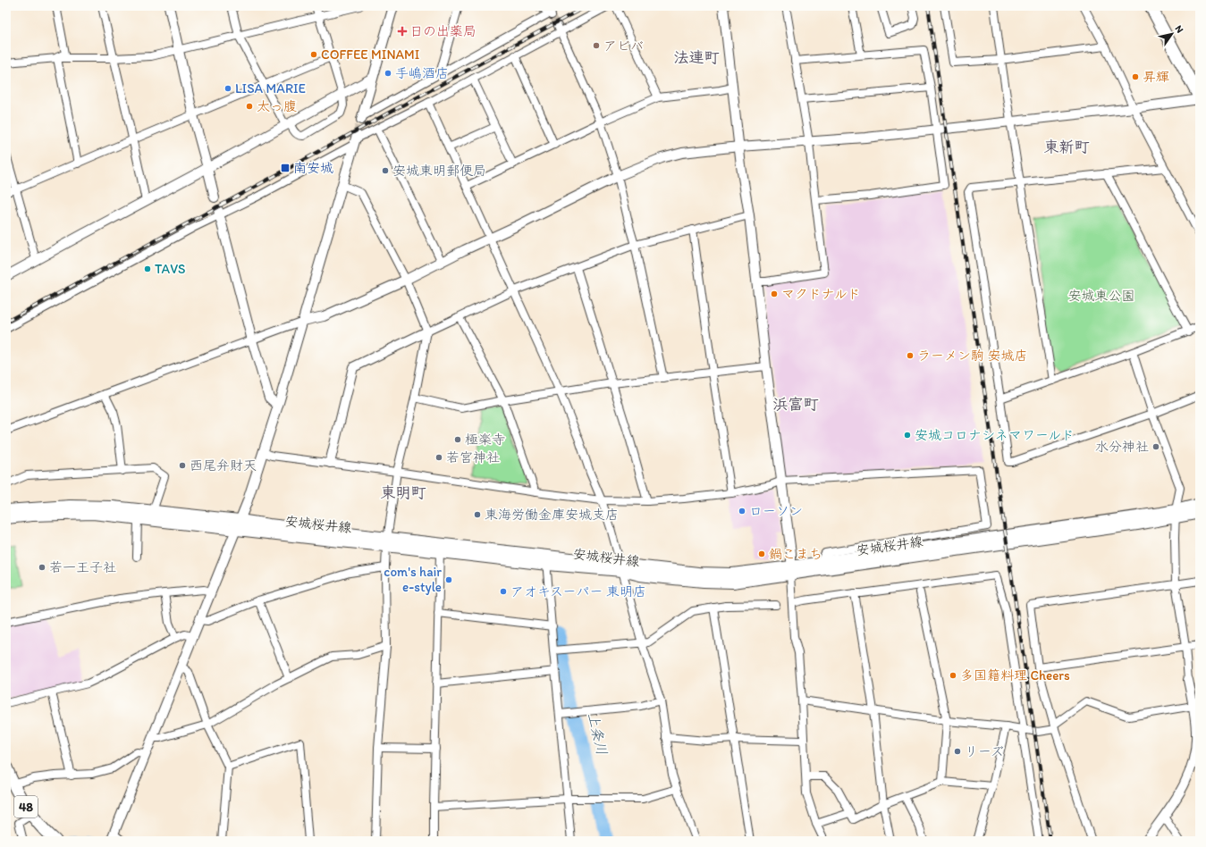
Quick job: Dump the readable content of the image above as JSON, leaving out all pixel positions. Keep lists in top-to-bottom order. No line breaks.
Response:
{"streets":{"main road":["安城桜井線","48"]},"districts":["法連町","東新町","浜富町","東明町"],"water":["上条川"],"parks":["安城東公園"],"places":{"health":["日の出薬局"],"other":["アビバ","COFFEE MINAMI","手嶋酒店","昇輝","LISA MARIE","太っ腹","安城東明郵便局","TAVS","マクドナルド","ラーメン駒 安城店","安城コロナシネマワールド","極楽寺","水分神社","若宮神社","西尾弁財天","ローソン","東海労働金庫安城支店","鍋こまち","若一王子社","com's hair e-style","アオキスーパー 東明店","多国籍料理 Cheers","リーズ"],"transit":["南安城"]},"north":"top right"}
